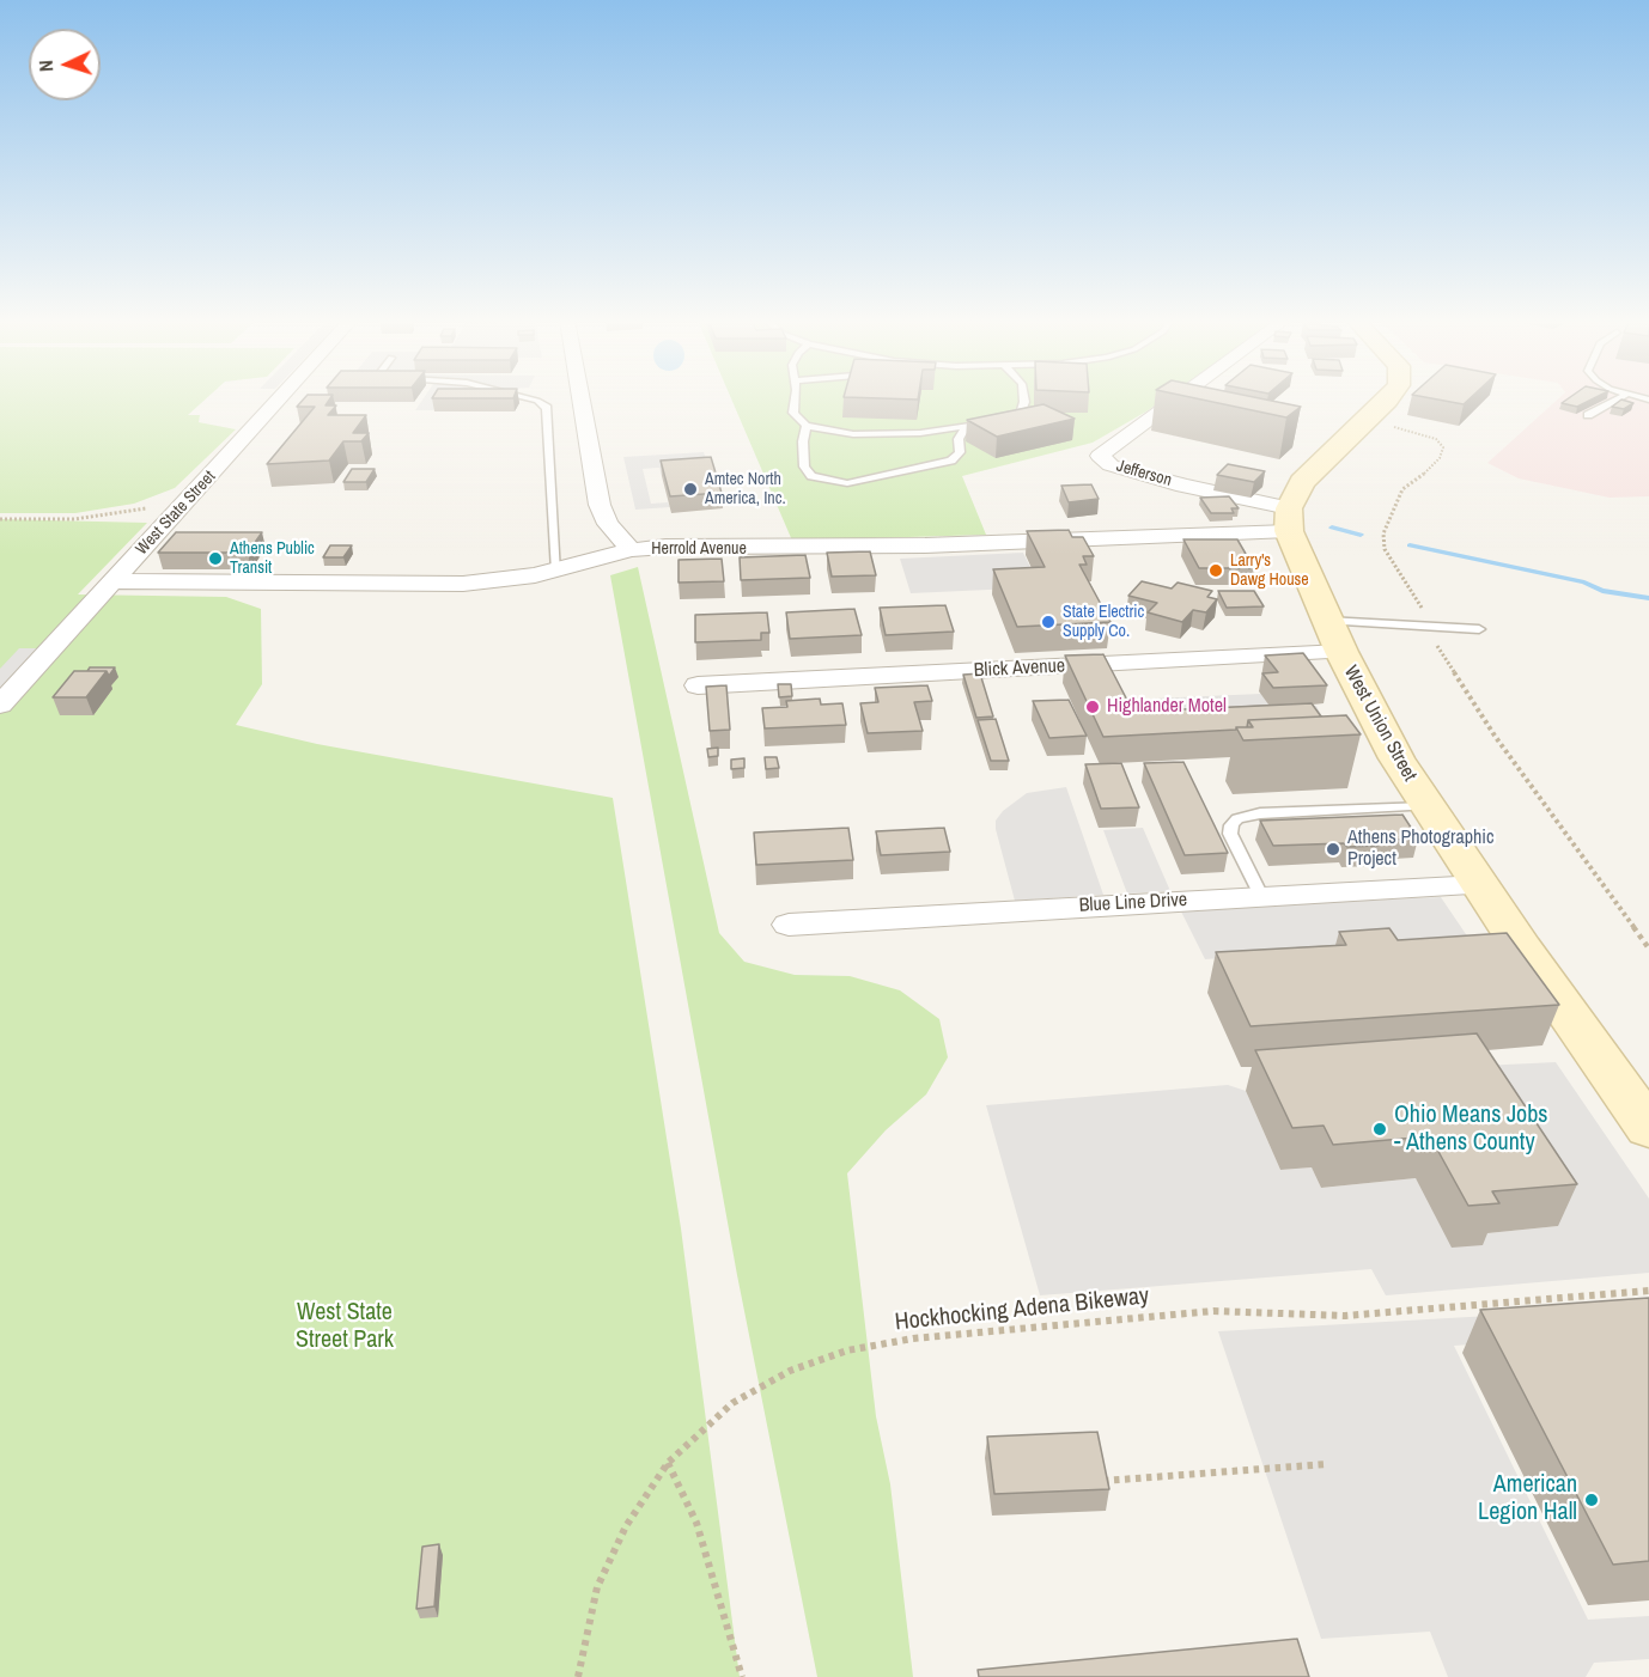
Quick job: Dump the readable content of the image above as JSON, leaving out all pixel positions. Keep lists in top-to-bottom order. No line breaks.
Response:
{"streets":{"main road":["West Union Street"],"street":["Jefferson","West State Street","Herrold Avenue","Blick Avenue","Blue Line Drive"],"path":["Hockhocking Adena Bikeway"]},"crossings":[["Jefferson","Herrold Avenue"],["Jefferson","West Union Street"],["West State Street","Herrold Avenue"],["Herrold Avenue","West Union Street"],["Blick Avenue","West Union Street"],["West Union Street","Blue Line Drive"]],"parks":["West State Street Park"],"places":["Amtec North America, Inc.","Athens Public Transit","Larry's Dawg House","State Electric Supply Co.","Highlander Motel","Athens Photographic Project","Ohio Means Jobs - Athens County","American Legion Hall"],"north":"left"}
